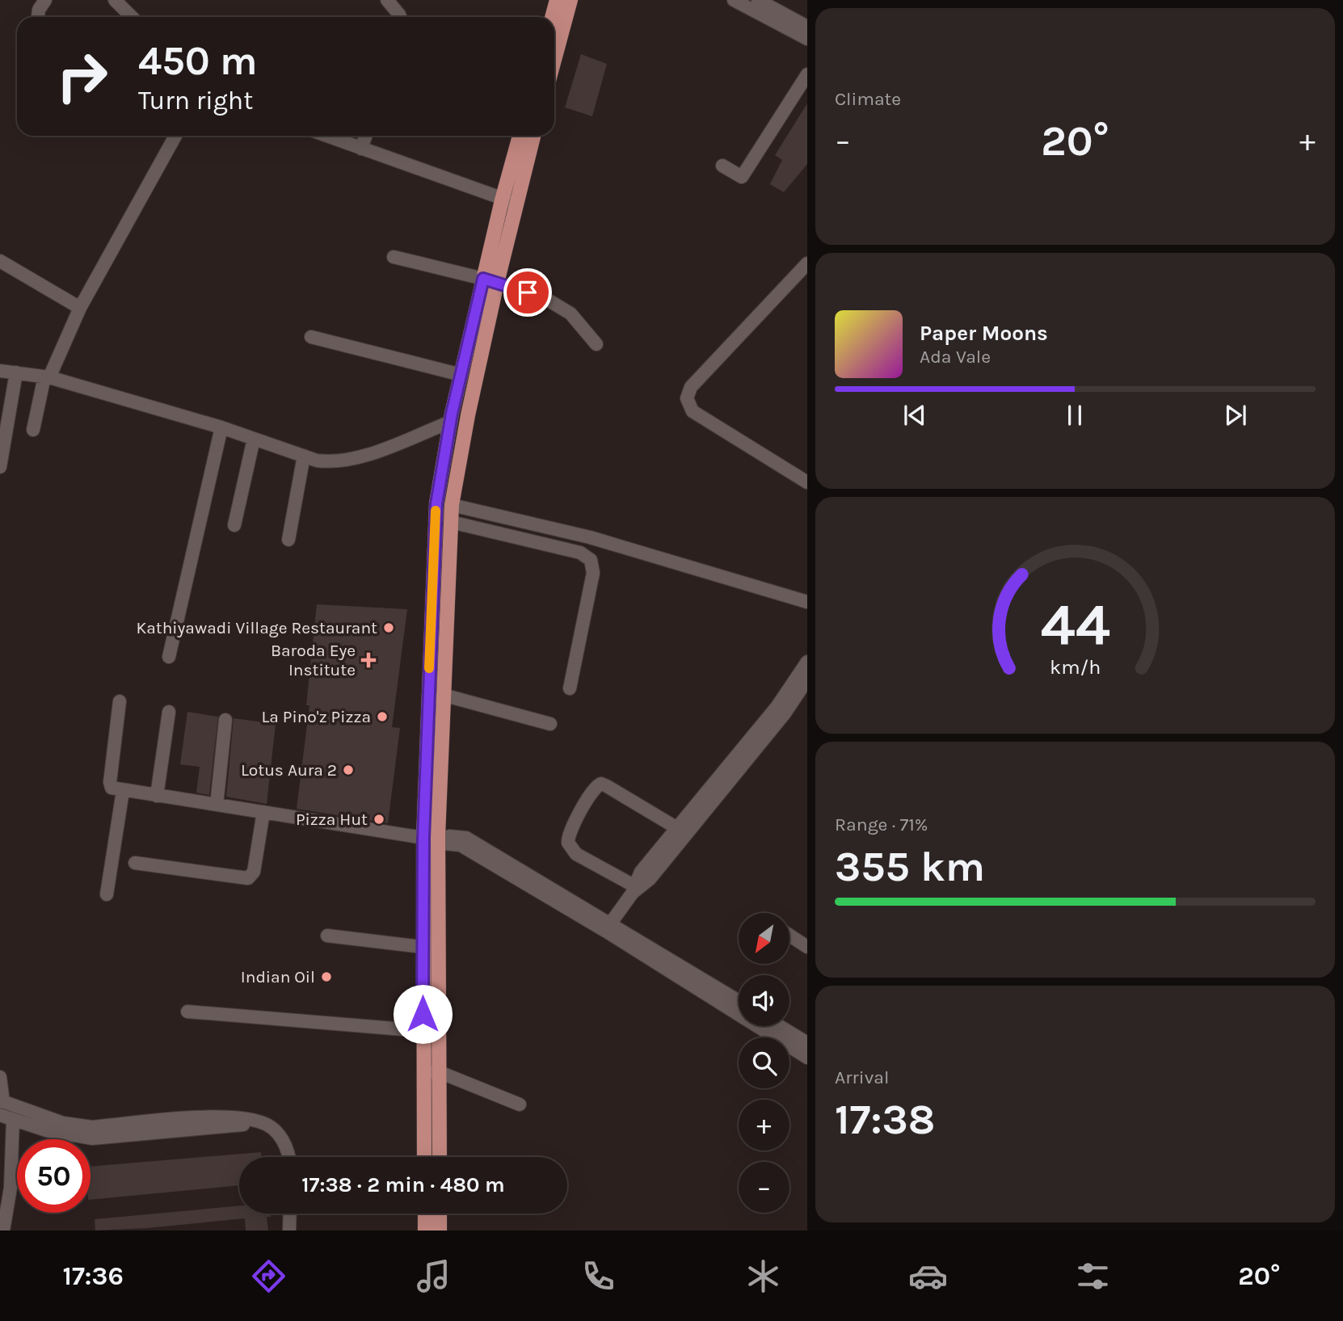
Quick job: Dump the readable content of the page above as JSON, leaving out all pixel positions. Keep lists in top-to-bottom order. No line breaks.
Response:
{"places":{"other":["Kathiyawadi Village Restaurant","La Pino'z Pizza","Lotus Aura 2","Pizza Hut","Indian Oil"],"health":["Baroda Eye Institute"]},"north":"bottom left","page":{"tile":["Climate",["Range · 71%","355 km"],["Arrival","17:38"]],"turn":["450 m","Turn right"],"heat":["−","20°","+"],"song":["Paper Moons","Ada Vale"],"map_buttons":["+","−"],"limit":"50","trip":"17:38 · 2 min · 480 m","tabs":["17:36","20°"],"gauge":["44","km/h"]}}
